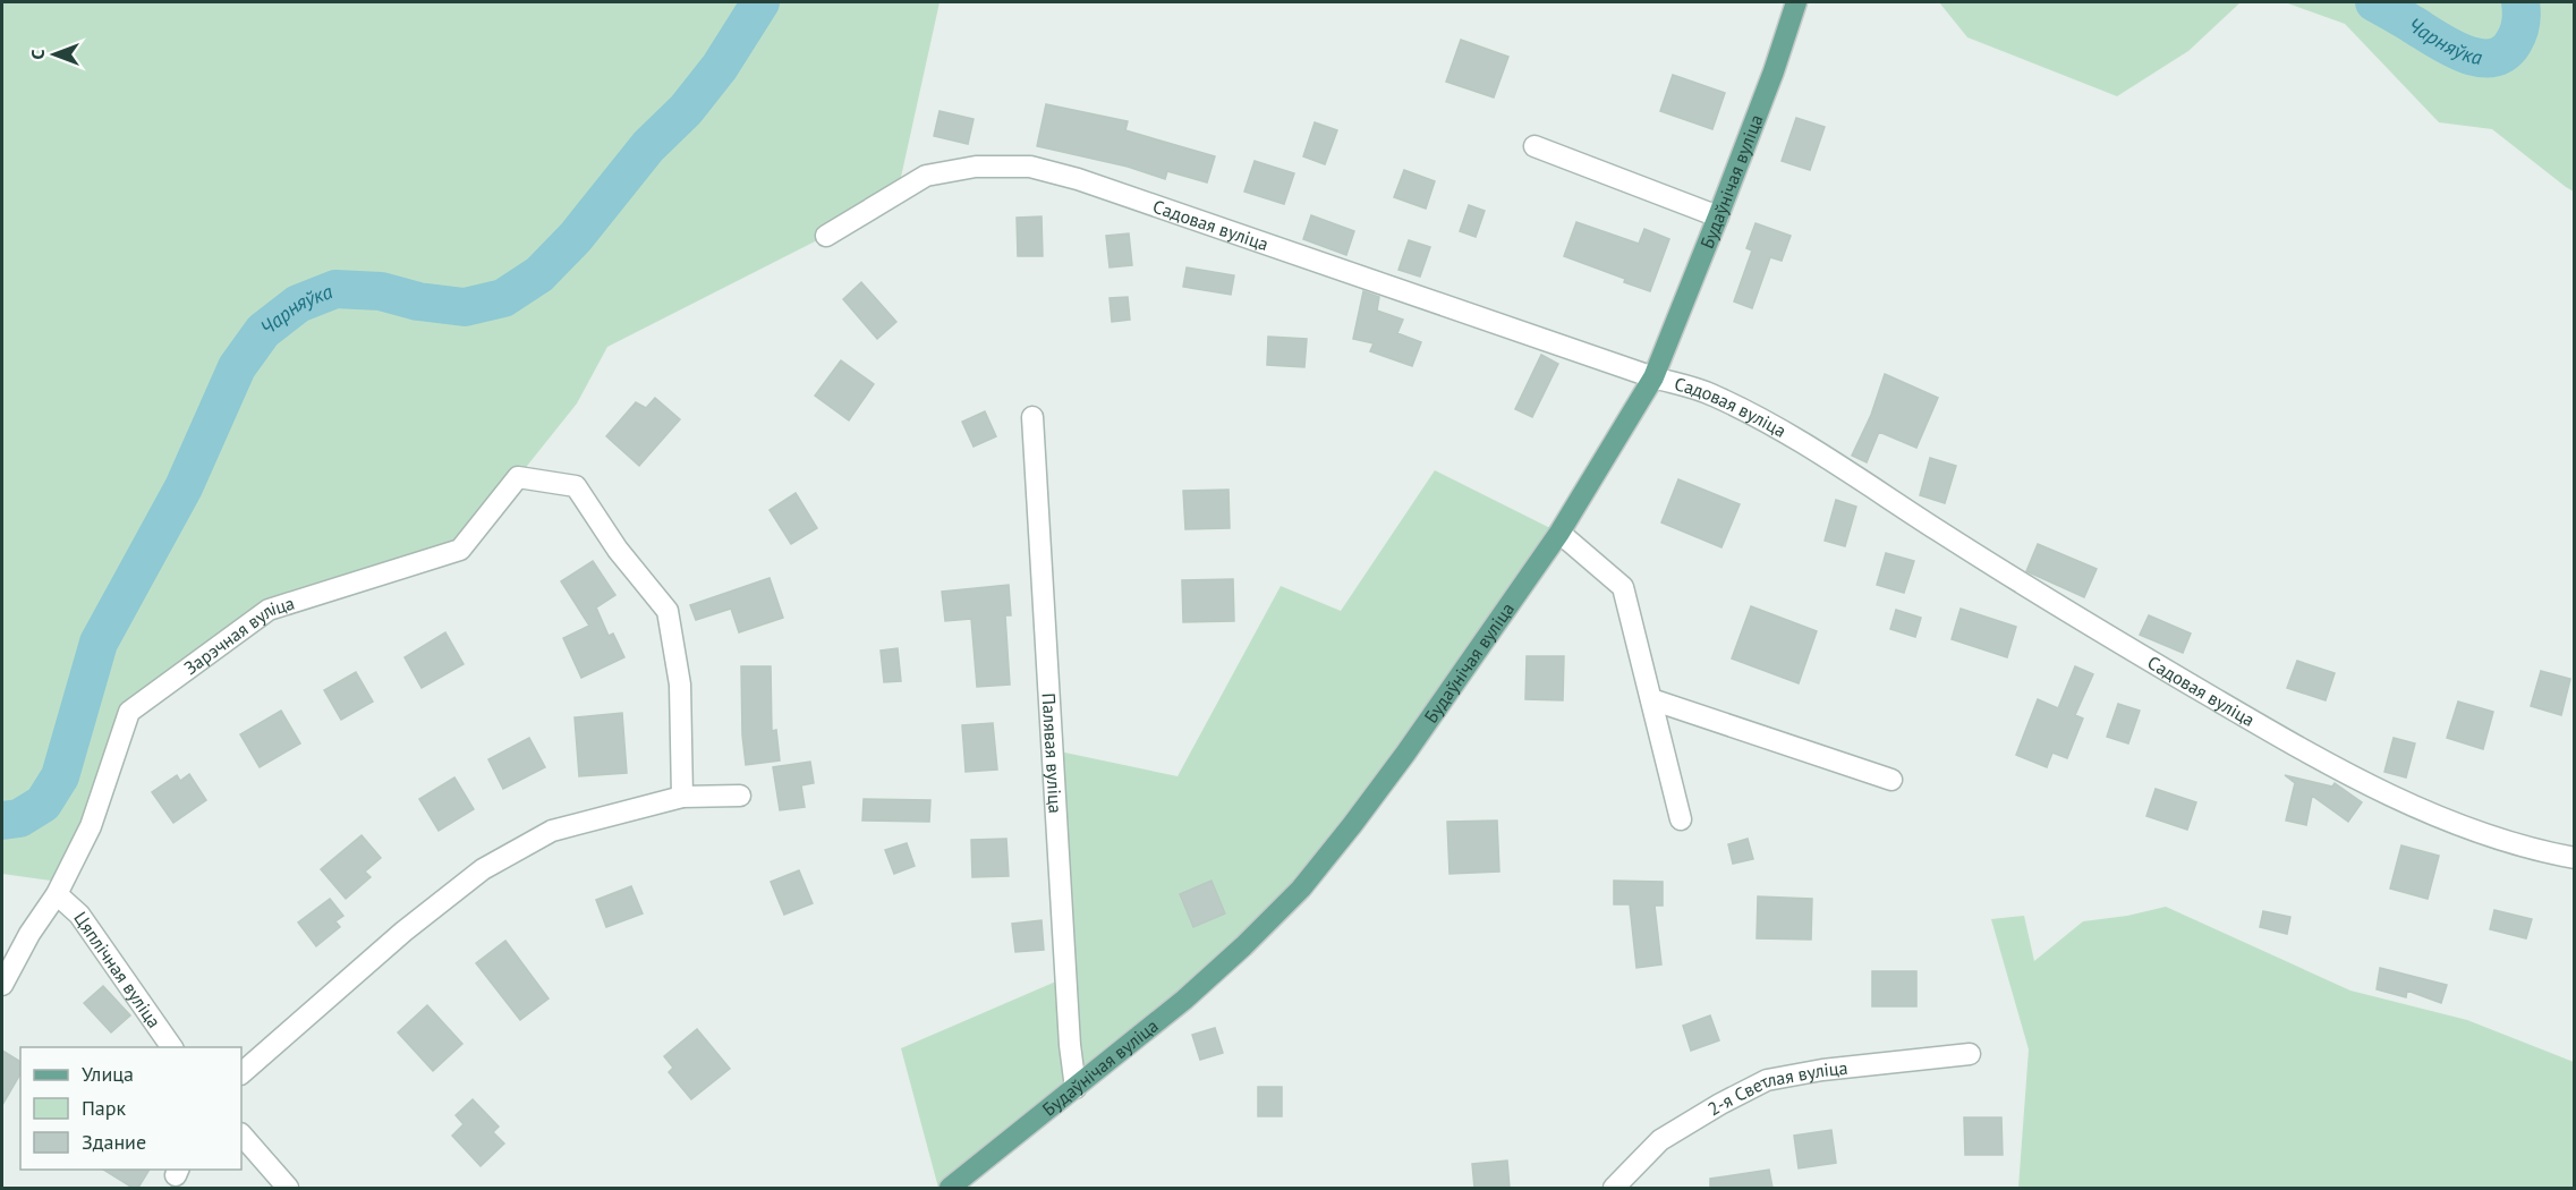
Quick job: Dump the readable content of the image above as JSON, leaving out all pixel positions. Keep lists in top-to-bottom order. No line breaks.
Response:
{"streets":{"main road":["Будаўнічая вуліца"],"street":["Садовая вуліца","Зарэчная вуліца","Палявая вуліца","Цяплічная вуліца","2-я Светлая вуліца"]},"crossings":[["Будаўнічая вуліца","Садовая вуліца"],["Будаўнічая вуліца","Палявая вуліца"],["Зарэчная вуліца","Цяплічная вуліца"]],"water":["Чарняўка"],"legend":["Улица","Парк","Здание"],"north":"left"}
